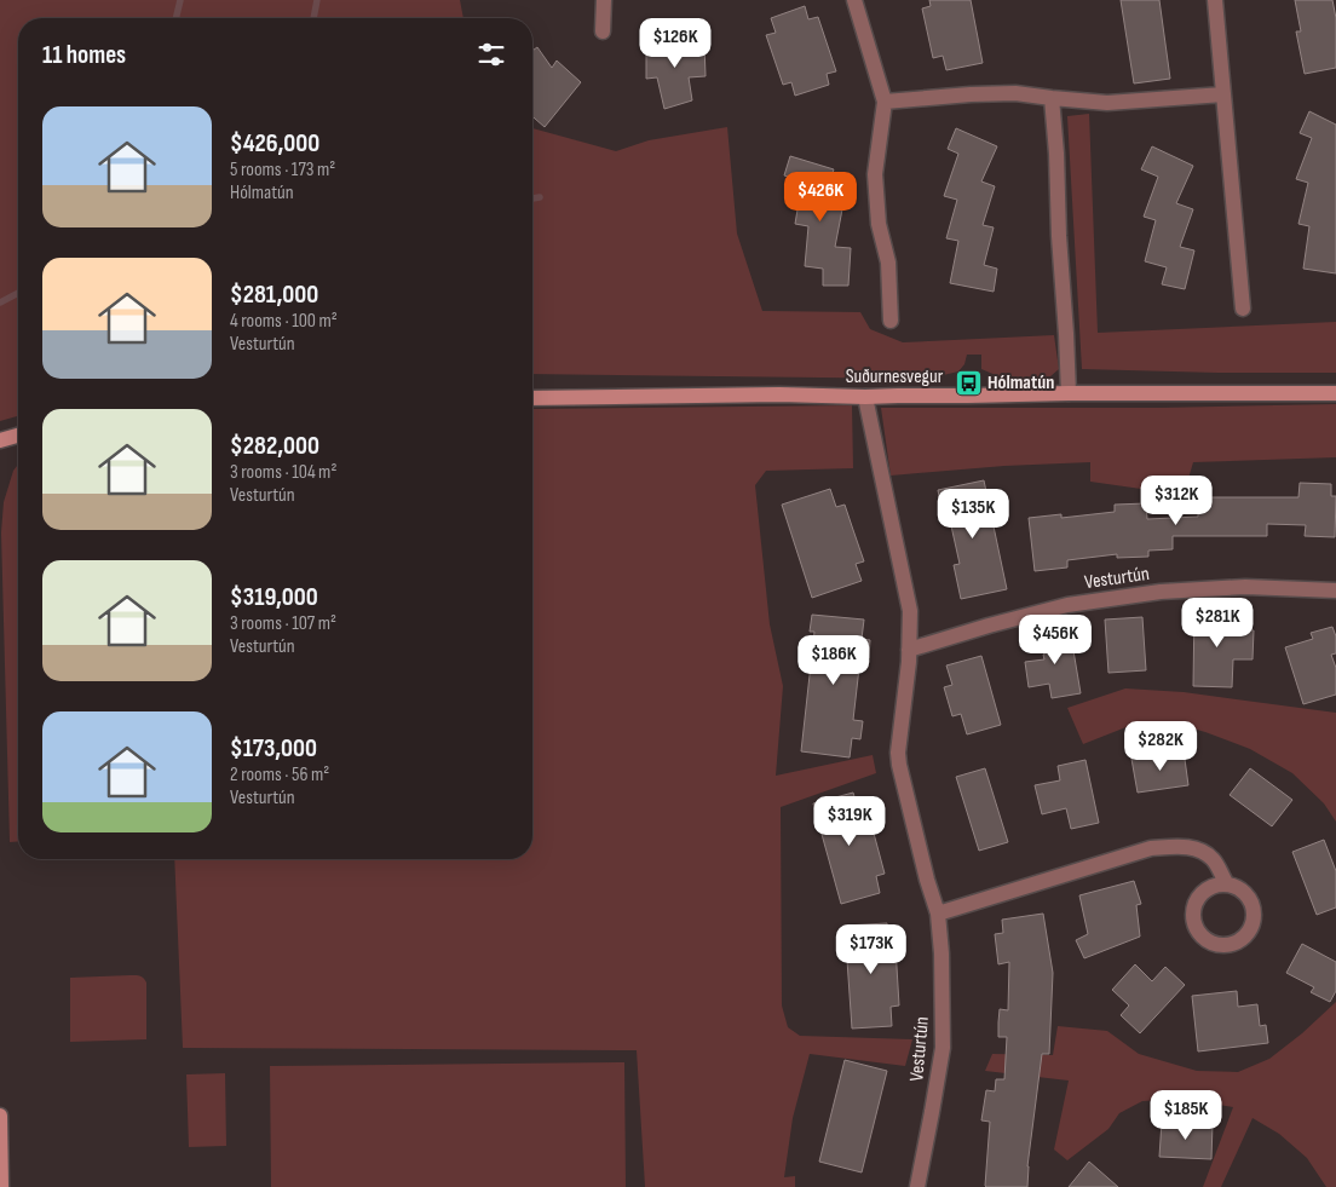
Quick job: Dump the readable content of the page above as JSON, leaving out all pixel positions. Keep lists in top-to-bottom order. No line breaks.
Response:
{"streets":{"street":["Suðurnesvegur","Vesturtún"]},"crossings":[["Suðurnesvegur","Vesturtún"]],"places":{"bus stop":["Hólmatún"]},"page":{"price":["$126K","$426K","$312K","$135K","$281K","$456K","$186K","$282K","$319K","$173K","$185K"],"heading":"11 homes","list":[{"name":"$426,000","note":"5 rooms · 173 m² · Hólmatún"},{"name":"$281,000","note":"4 rooms · 100 m² · Vesturtún"},{"name":"$282,000","note":"3 rooms · 104 m² · Vesturtún"},{"name":"$319,000","note":"3 rooms · 107 m² · Vesturtún"},{"name":"$173,000","note":"2 rooms · 56 m² · Vesturtún"}]}}
